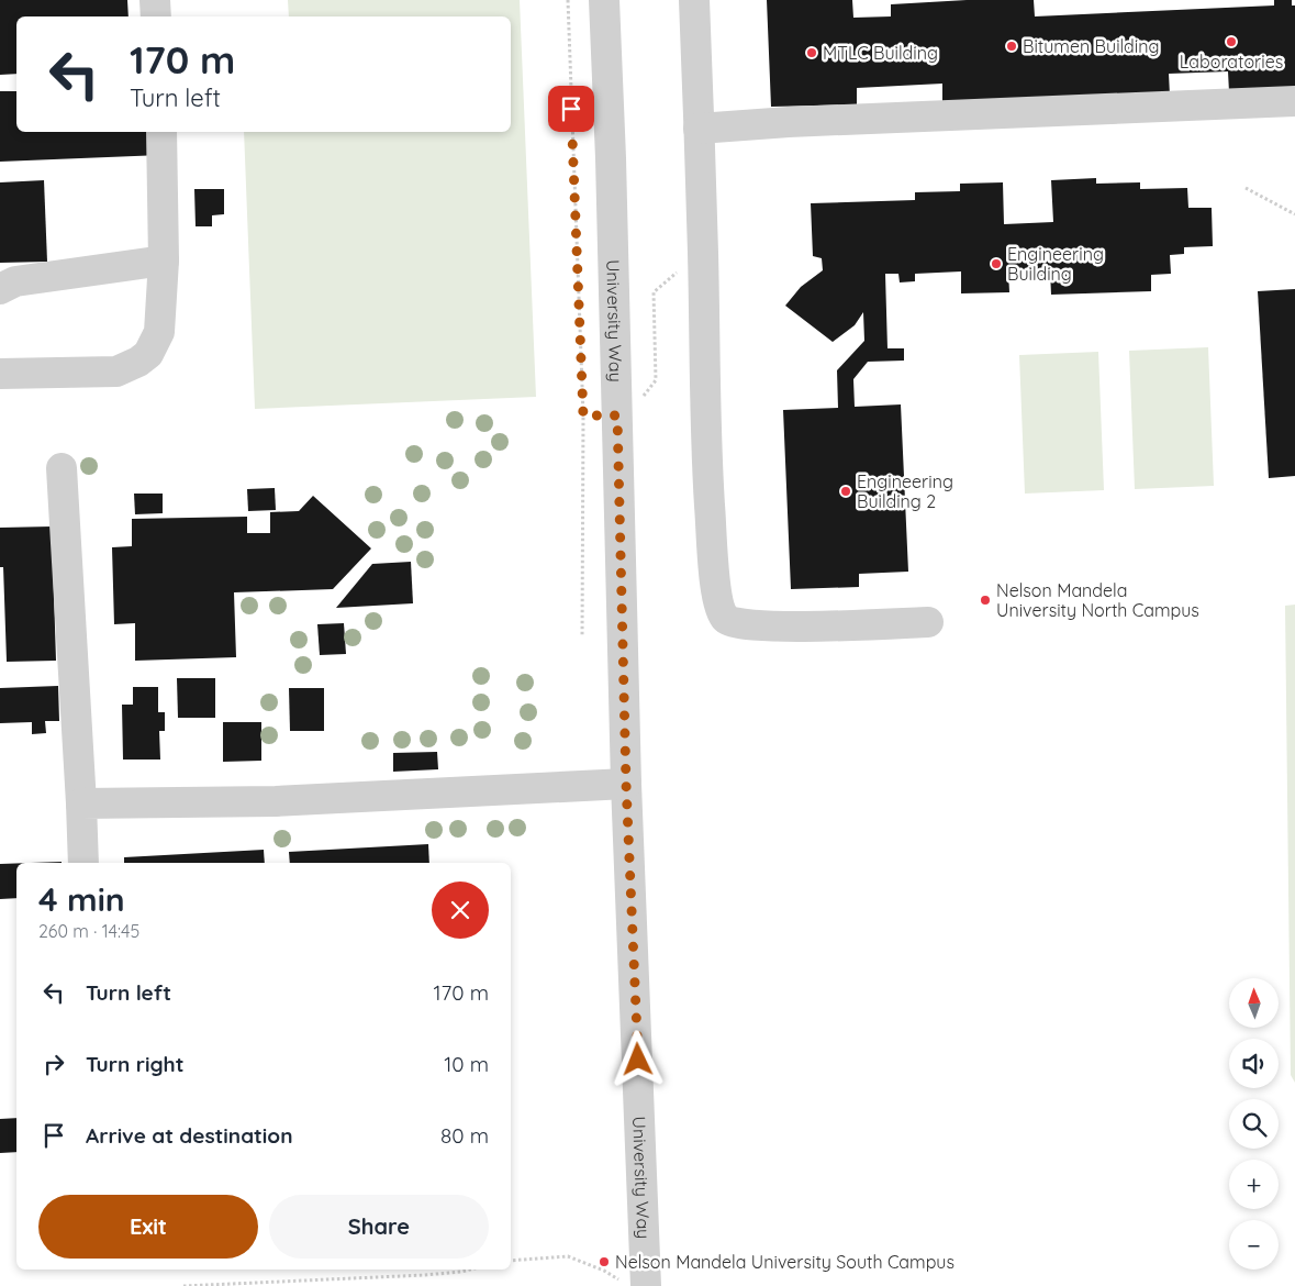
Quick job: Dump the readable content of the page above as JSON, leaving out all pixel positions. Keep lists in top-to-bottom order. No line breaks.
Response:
{"streets":{"lane":["University Way"]},"places":["Laboratories","Bitumen Building","MTLC Building","Engineering Building","Engineering Building 2","Nelson Mandela University North Campus","Nelson Mandela University South Campus"],"north":"top","page":{"turn":["170 m","Turn left"],"heading":["4 min","260 m · 14:45"],"list":[{"name":"Turn left","value":"170 m"},{"name":"Turn right","value":"10 m"},{"name":"Arrive at destination","value":"80 m"}],"map_buttons":["+","−"],"buttons":["Exit","Share"]}}
